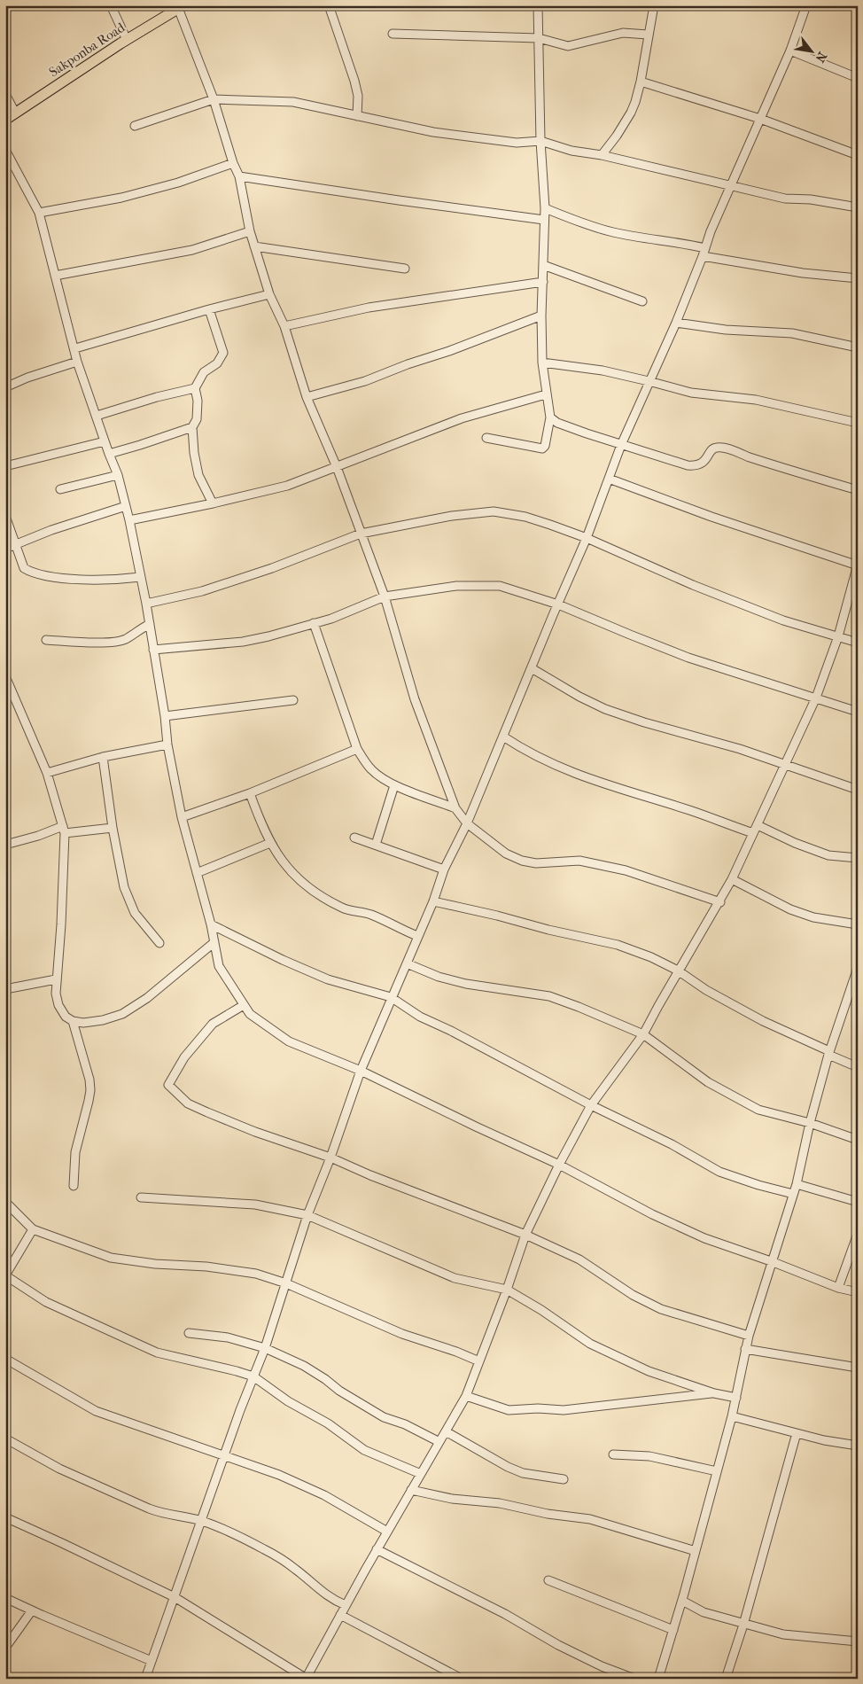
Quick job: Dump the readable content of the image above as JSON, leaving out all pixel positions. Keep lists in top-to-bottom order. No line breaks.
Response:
{"streets":{"main road":["Sakponba Road"]},"north":"bottom right"}
